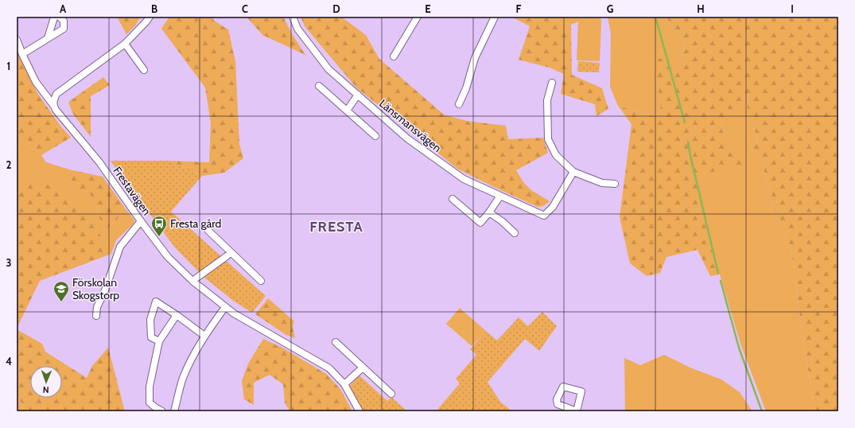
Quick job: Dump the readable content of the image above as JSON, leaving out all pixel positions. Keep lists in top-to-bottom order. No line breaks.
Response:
{"streets":{"street":["Länsmansvägen","Frestavägen"]},"districts":["FRESTA"],"places":{"bus stop":["Fresta gård"],"school or university":["Förskolan Skogstorp"]},"north":"bottom","grid":{"columns":["A","B","C","D","E","F","G","H","I"],"rows":["1","2","3","4"]}}
